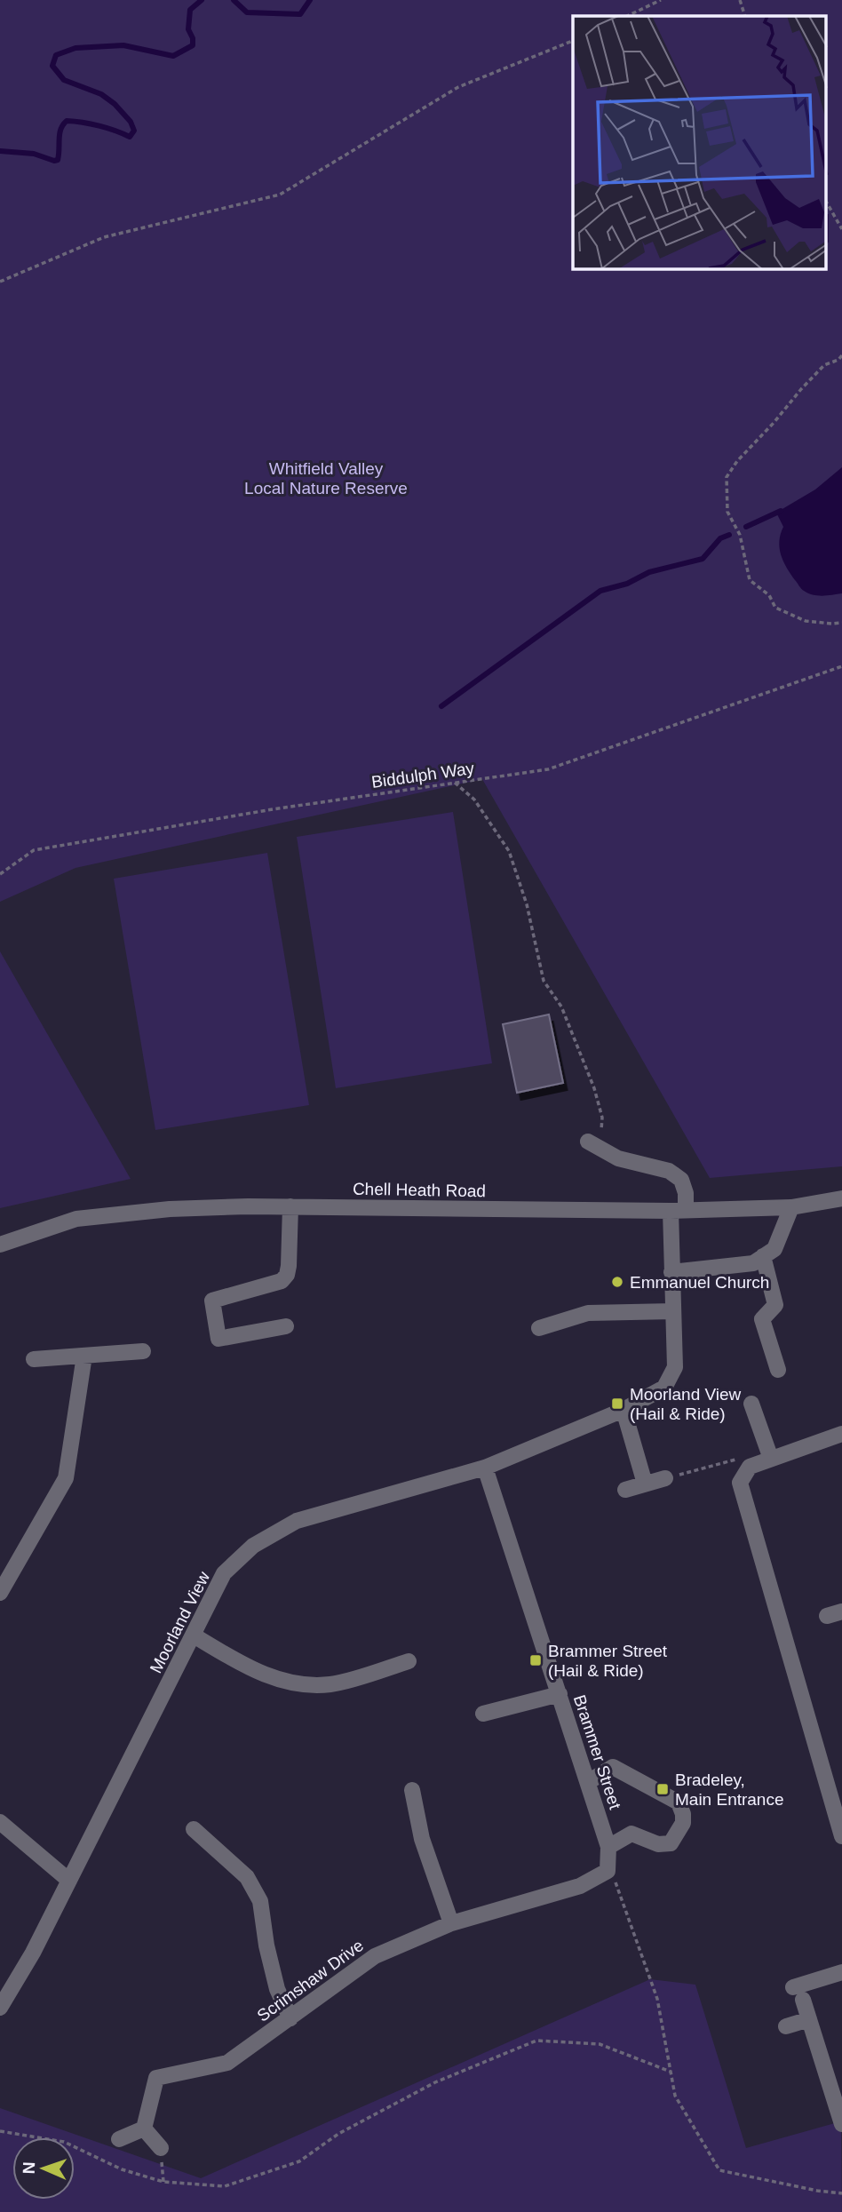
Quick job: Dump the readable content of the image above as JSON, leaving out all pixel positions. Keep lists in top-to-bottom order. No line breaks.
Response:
{"streets":{"street":["Chell Heath Road","Moorland View","Brammer Street","Scrimshaw Drive"],"path":["Biddulph Way"]},"crossings":[["Chell Heath Road","Moorland View"],["Moorland View","Brammer Street"],["Brammer Street","Scrimshaw Drive"]],"parks":["Whitfield Valley Local Nature Reserve"],"places":{"other":["Emmanuel Church"],"transit":["Moorland View (Hail & Ride)","Brammer Street (Hail & Ride)","Bradeley, Main Entrance"]},"north":"left"}
